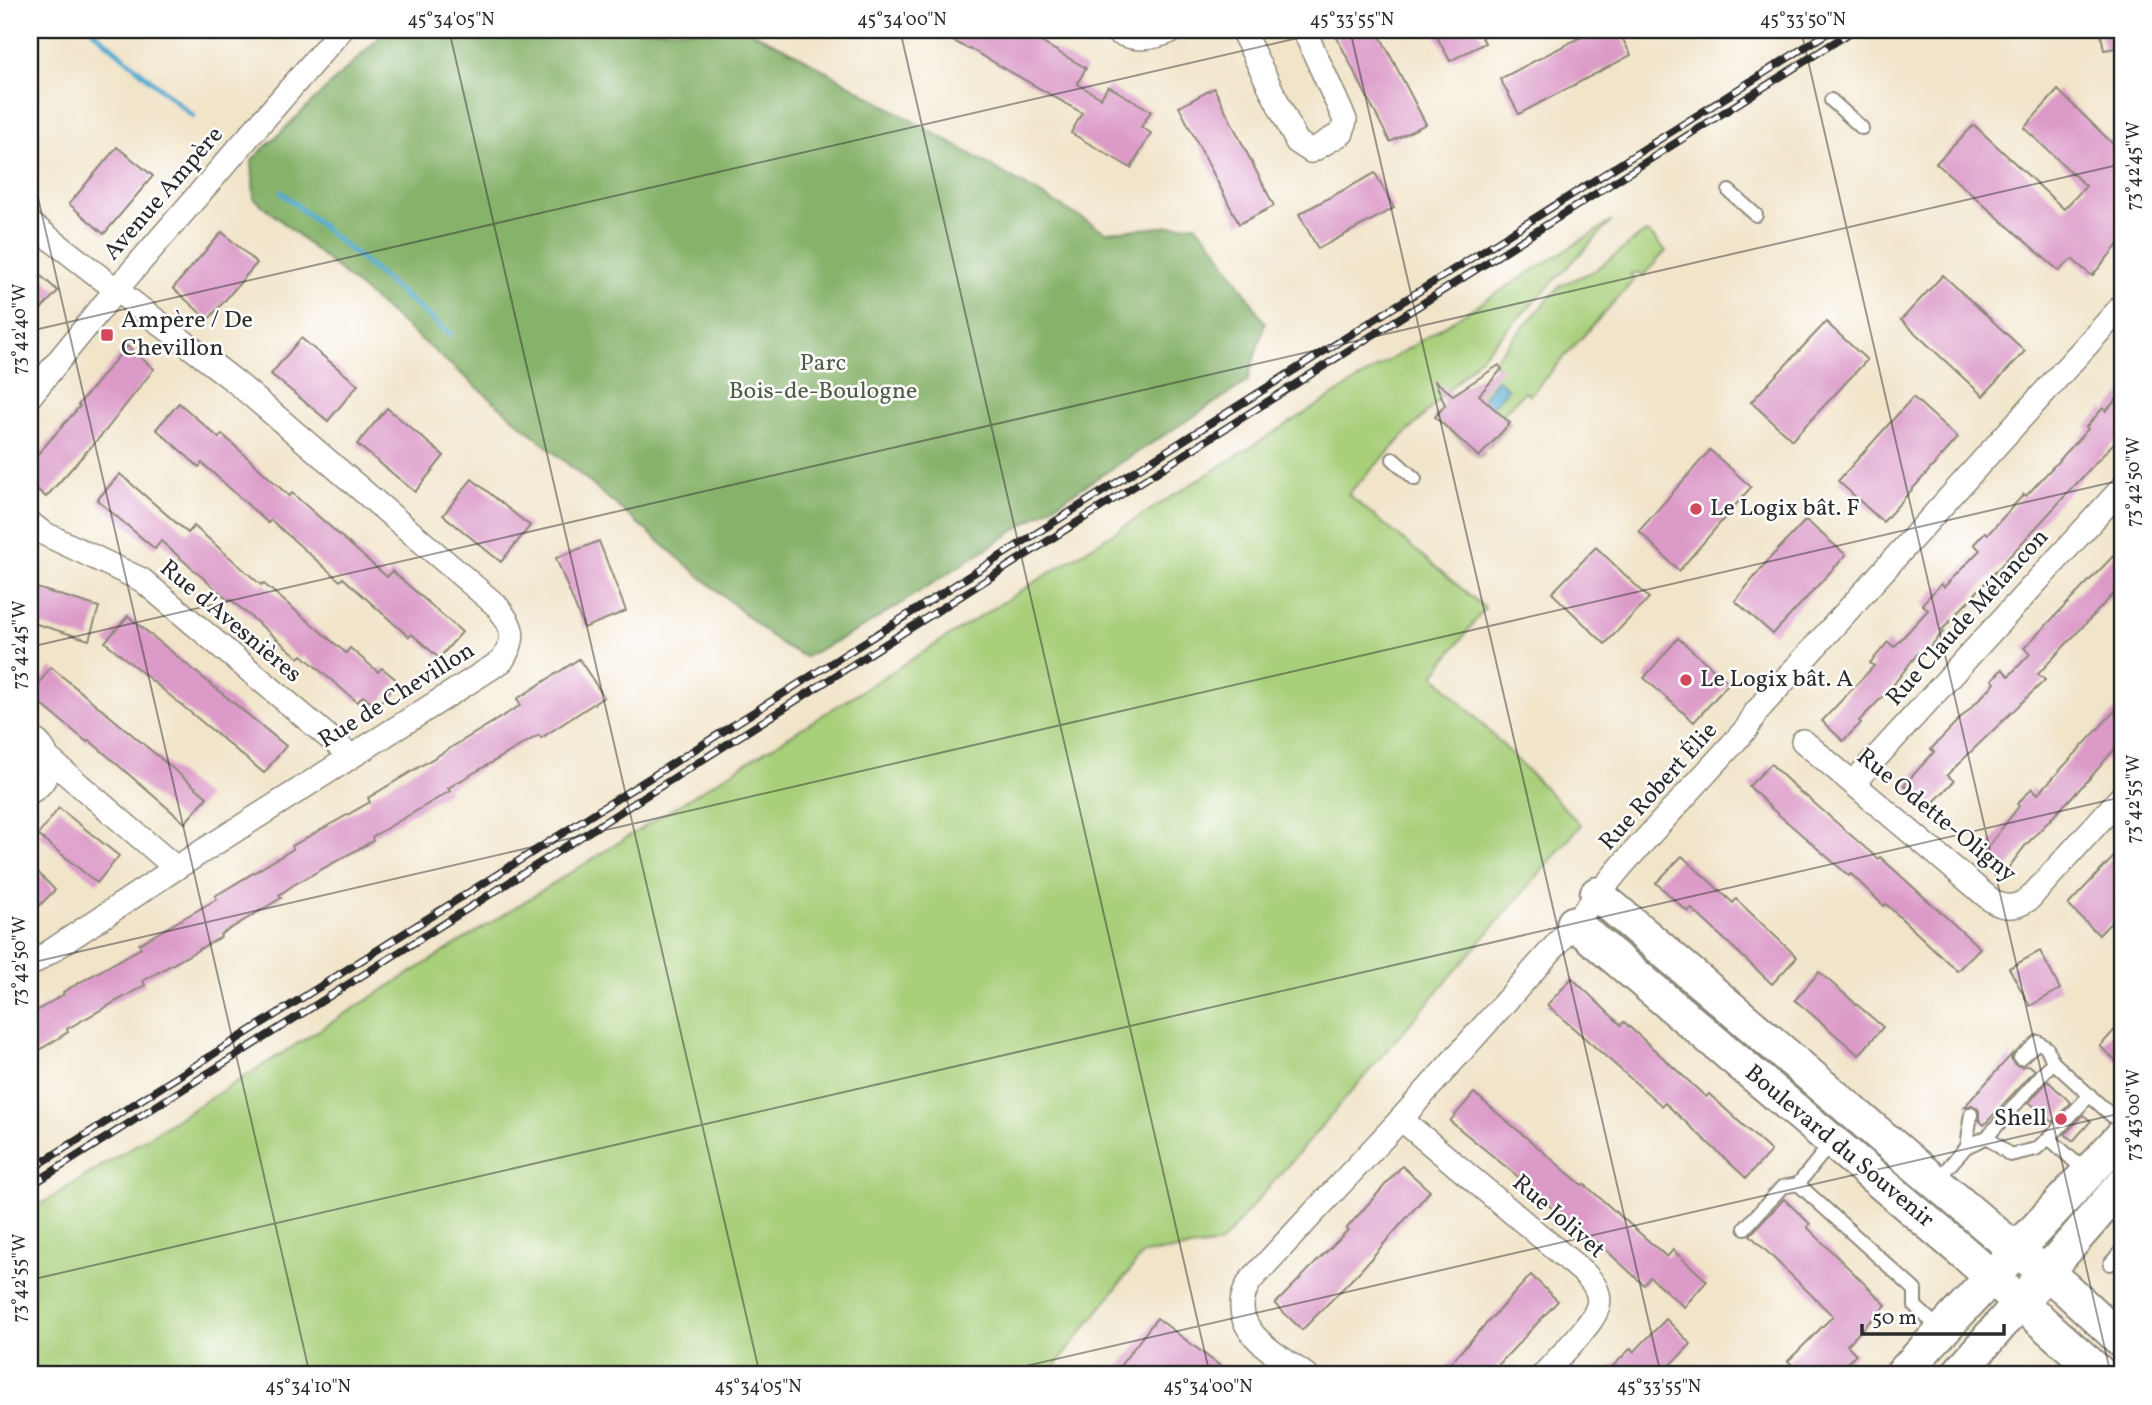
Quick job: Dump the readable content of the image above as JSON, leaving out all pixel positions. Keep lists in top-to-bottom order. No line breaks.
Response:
{"streets":{"street":["Avenue Ampère","Rue Claude Mélancon","Rue d'Avesnières","Rue de Chevillon","Rue Robert Élie","Rue Odette-Oligny","Boulevard du Souvenir","Rue Jolivet"]},"crossings":[["Avenue Ampère","Rue de Chevillon"],["Rue Claude Mélancon","Rue Odette-Oligny"],["Rue d'Avesnières","Rue de Chevillon"],["Rue Robert Élie","Boulevard du Souvenir"],["Rue Robert Élie","Rue Jolivet"]],"parks":["Parc Bois-de-Boulogne"],"places":{"transit":["Ampère / De Chevillon"],"other":["Le Logix bât. F","Le Logix bât. A","Shell"]},"scale_bar":"50 m","coordinates":["45°34'05\"N","45°34'00\"N","45°33'55\"N","45°33'50\"N","73°42'45\"W","73°42'40\"W","73°42'50\"W","73°42'55\"W","73°43'00\"W","45°34'10\"N"]}
